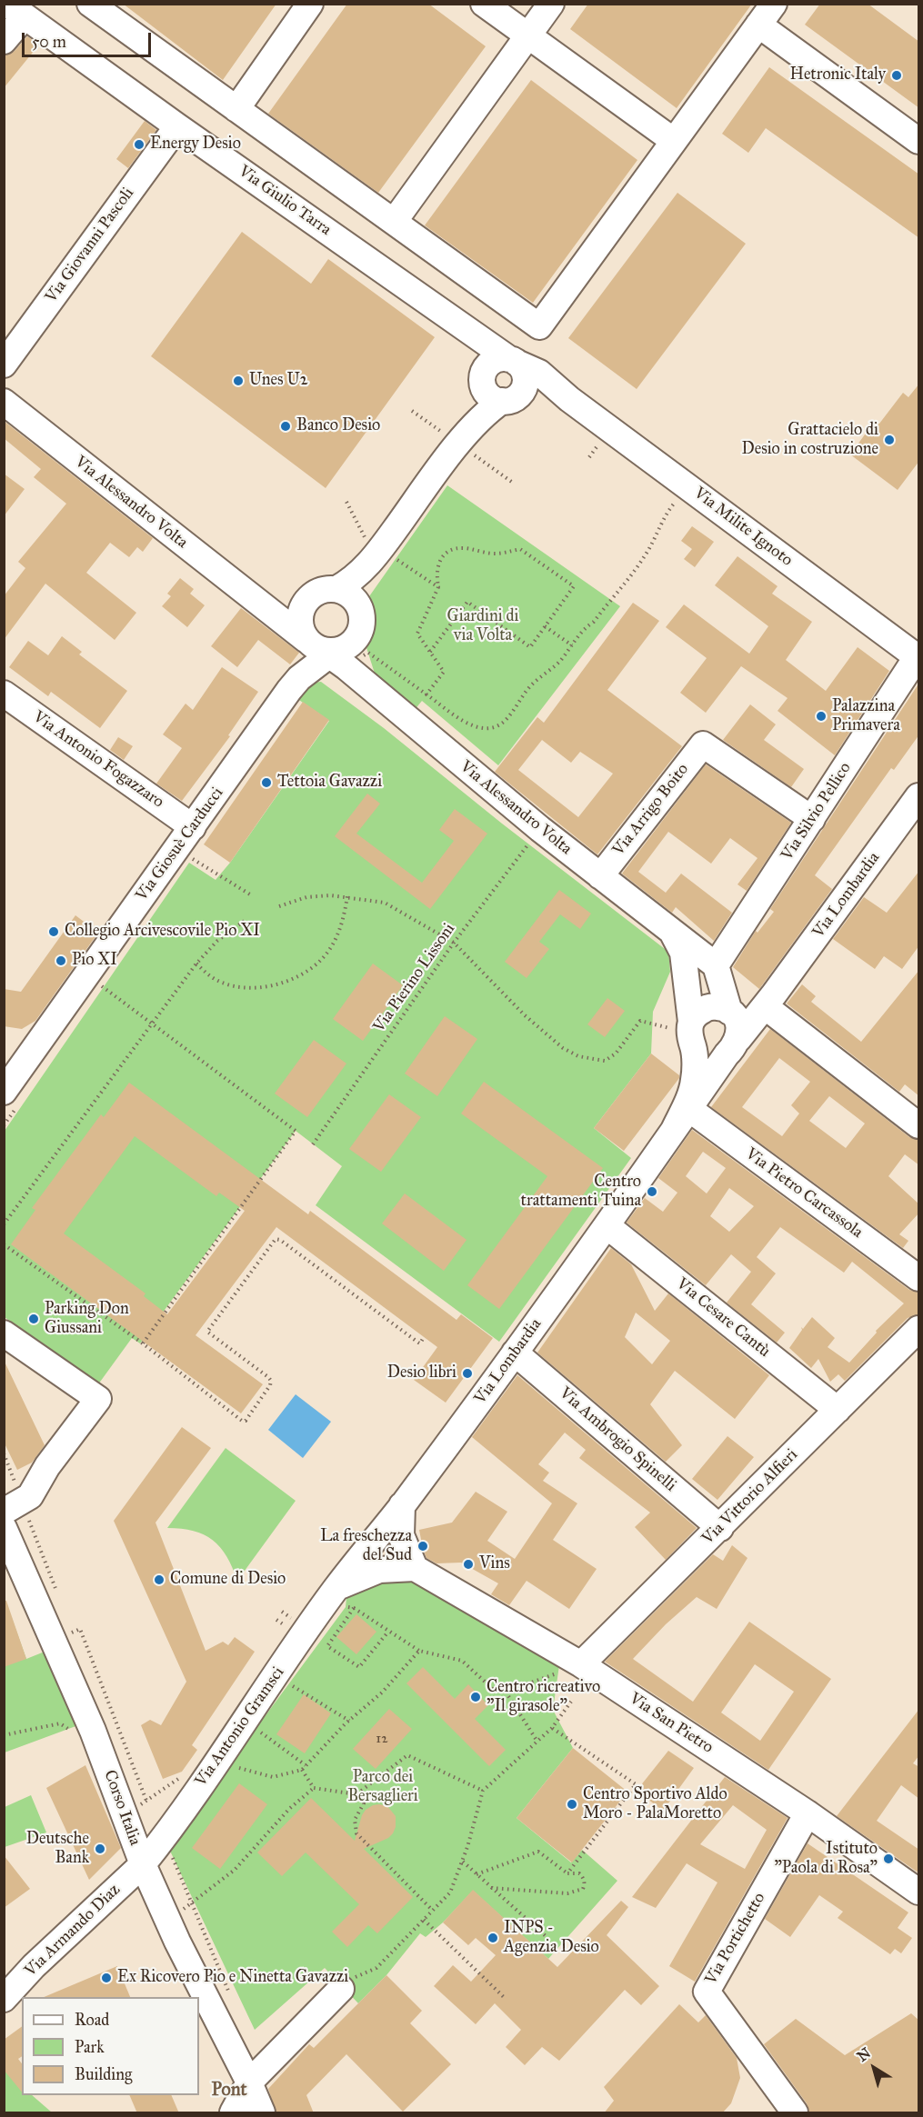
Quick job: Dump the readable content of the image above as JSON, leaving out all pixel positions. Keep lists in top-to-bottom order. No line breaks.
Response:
{"streets":{"street":["Via Giulio Tarra","Via Giovanni Pascoli","Via Alessandro Volta","Via Milite Ignoto","Via Antonio Fogazzaro","Via Arrigo Boito","Via Silvio Pellico","Via Giosuè Carducci","Via Lombardia","Via Pietro Carcassola","Via Cesare Cantù","Via Ambrogio Spinelli","Via Vittorio Alfieri","Via San Pietro","Via Antonio Gramsci","Corso Italia","Via Armando Diaz","Via Portichetto"],"path":["Via Pierino Lissoni"]},"crossings":[["Via Giulio Tarra","Via Giovanni Pascoli"],["Via Giulio Tarra","Via Milite Ignoto"],["Via Alessandro Volta","Via Arrigo Boito"],["Via Alessandro Volta","Via Silvio Pellico"],["Via Alessandro Volta","Via Giosuè Carducci"],["Via Alessandro Volta","Via Lombardia"],["Via Alessandro Volta","Via Pierino Lissoni"],["Via Milite Ignoto","Via Silvio Pellico"],["Via Antonio Fogazzaro","Via Giosuè Carducci"],["Via Arrigo Boito","Via Silvio Pellico"],["Via Lombardia","Via Pietro Carcassola"],["Via Lombardia","Via Cesare Cantù"],["Via Lombardia","Via Ambrogio Spinelli"],["Via Lombardia","Via Antonio Gramsci"],["Via Cesare Cantù","Via Vittorio Alfieri"],["Via Ambrogio Spinelli","Via Vittorio Alfieri"],["Via Vittorio Alfieri","Via San Pietro"],["Via San Pietro","Via Portichetto"],["Via Antonio Gramsci","Corso Italia"],["Via Antonio Gramsci","Via Armando Diaz"],["Corso Italia","Via Armando Diaz"]],"districts":["Pont"],"parks":["Giardini di via Volta","Parco dei Bersaglieri"],"places":["Hetronic Italy","Energy Desio","Unes U2","Banco Desio","Grattacielo di Desio in costruzione","Palazzina Primavera","Tettoia Gavazzi","Collegio Arcivescovile Pio XI","Pio XI","Centro trattamenti Tuina","Parking Don Giussani","Desio libri","La freschezza del Sud","Vins","Comune di Desio","Centro ricreativo \"Il girasole\"","Centro Sportivo Aldo Moro - PalaMoretto","Deutsche Bank","Istituto \"Paola di Rosa\"","INPS - Agenzia Desio","Ex Ricovero Pio e Ninetta Gavazzi"],"house_numbers":["12"],"legend":["Road","Park","Building"],"scale_bar":"50 m","north":"top left"}
